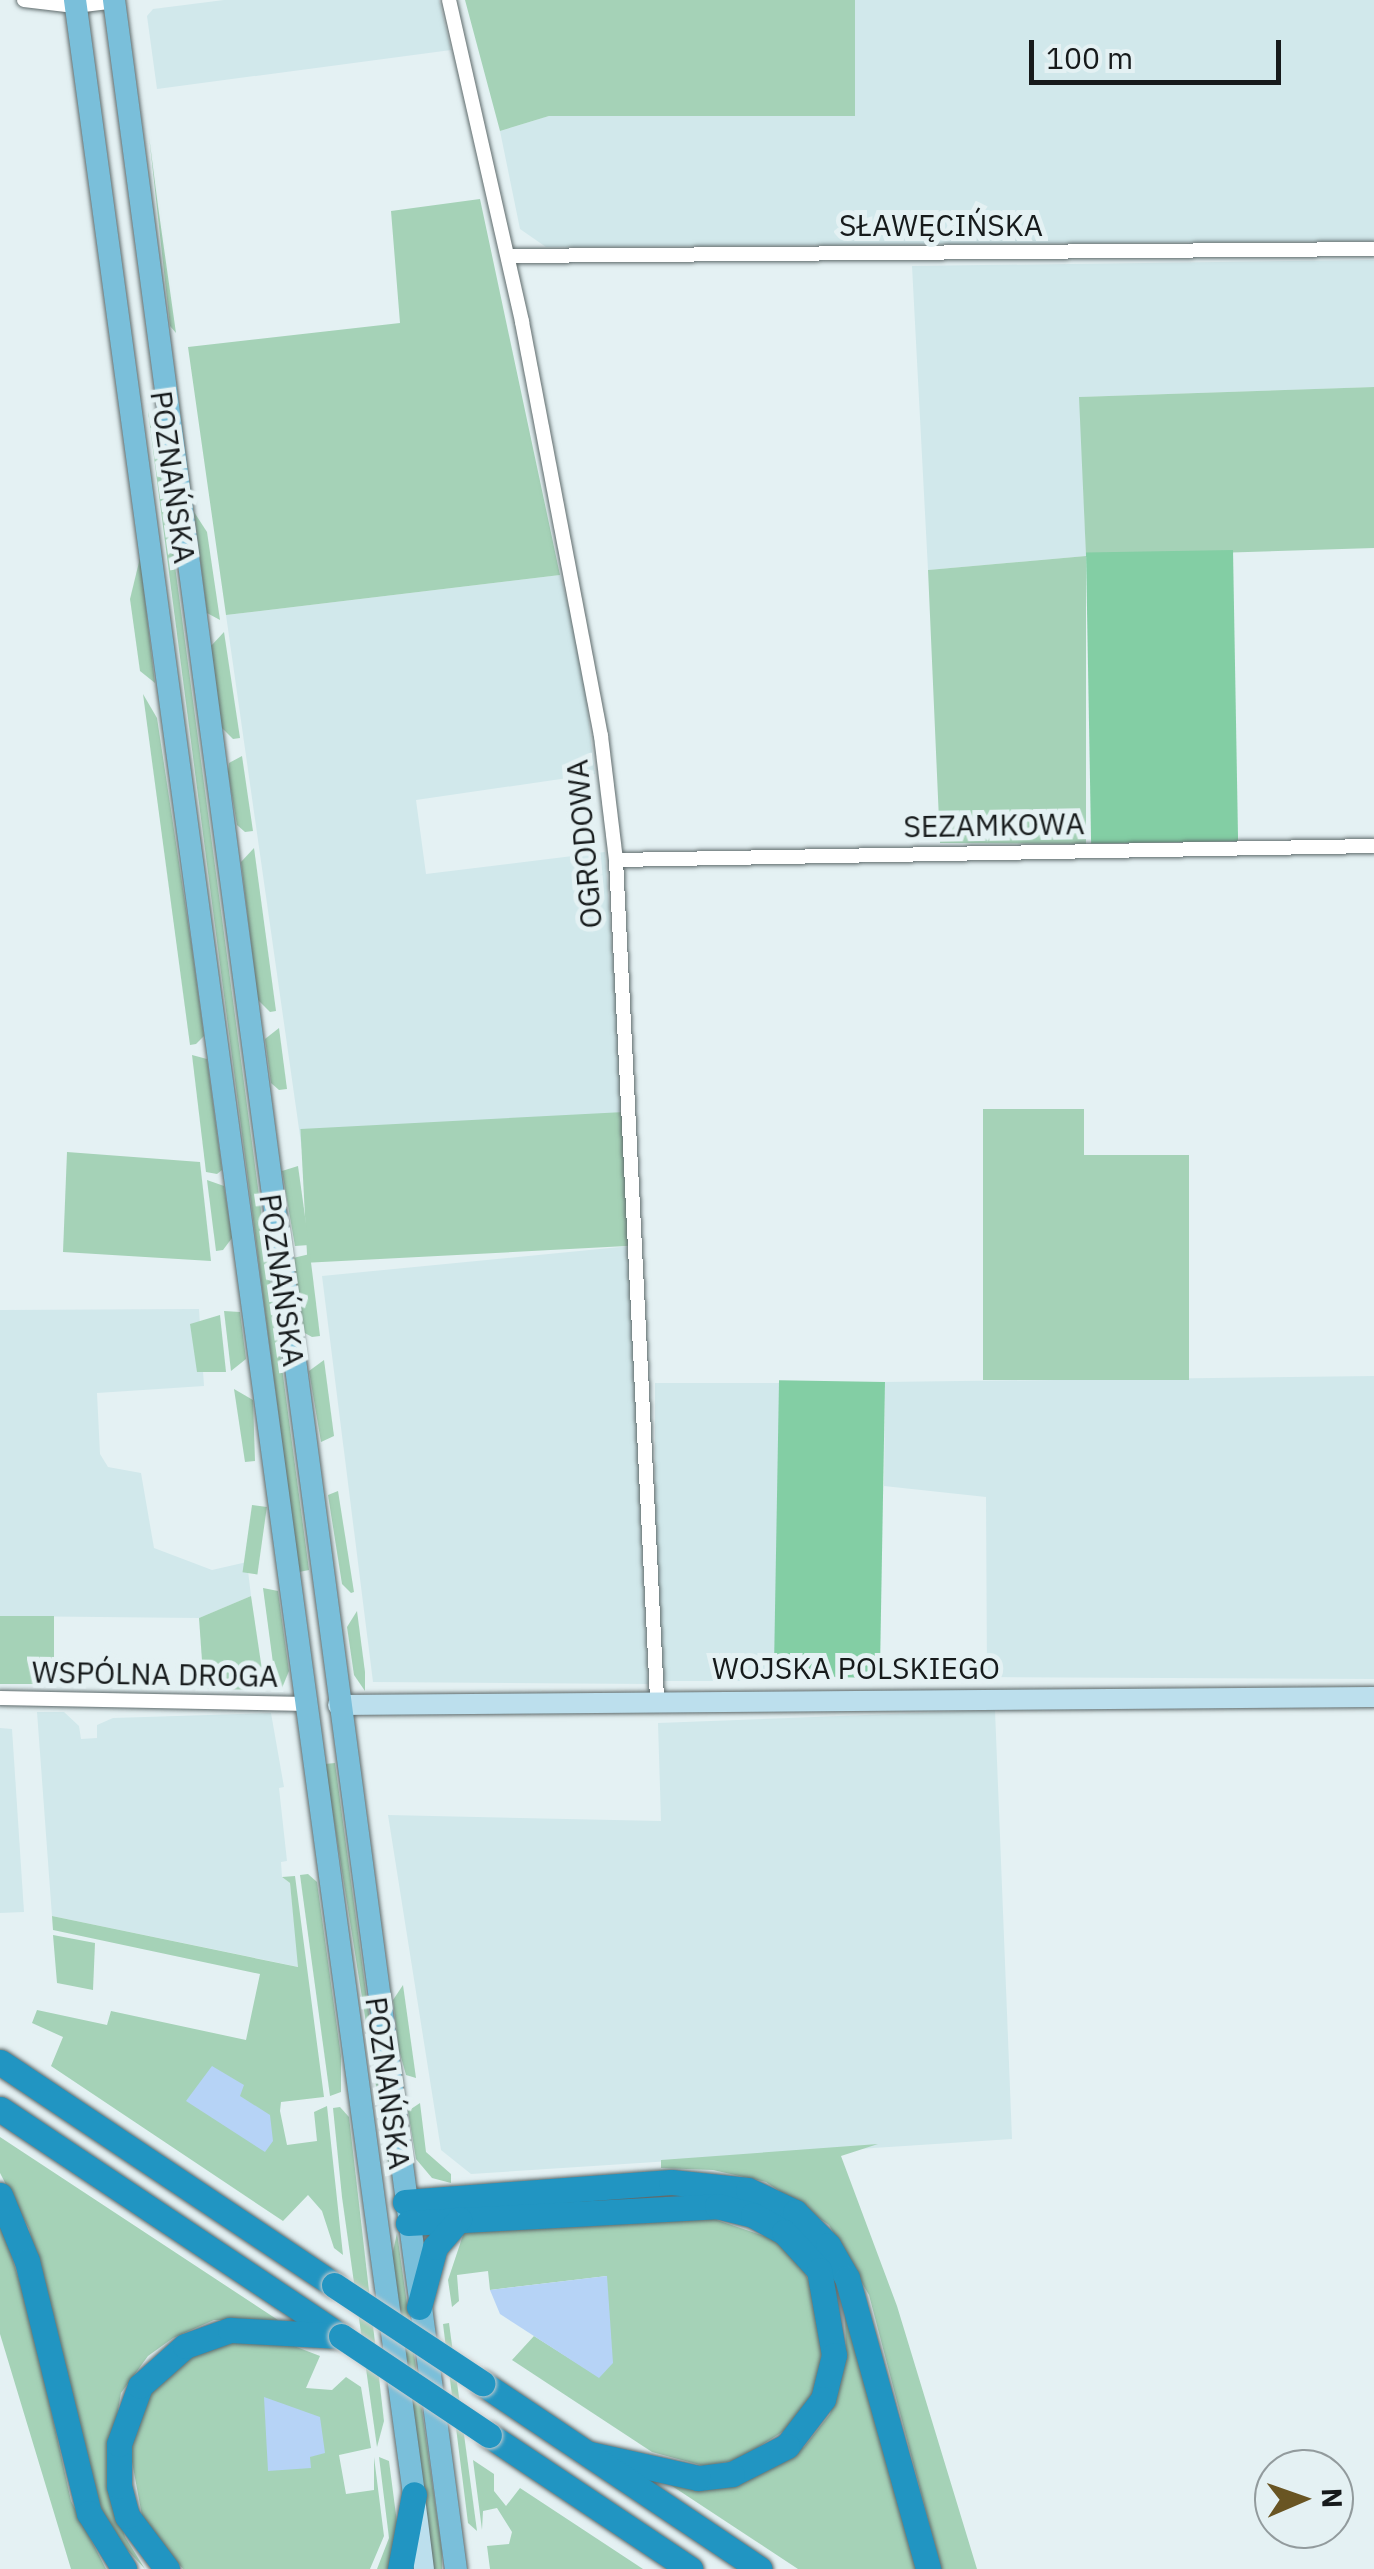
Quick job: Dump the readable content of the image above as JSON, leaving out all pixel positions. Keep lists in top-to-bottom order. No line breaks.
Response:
{"streets":{"main road":["POZNAŃSKA"],"street":["SŁAWĘCIŃSKA","SEZAMKOWA","OGRODOWA","WOJSKA POLSKIEGO","WSPÓLNA DROGA"]},"crossings":[["SŁAWĘCIŃSKA","OGRODOWA"],["POZNAŃSKA","WOJSKA POLSKIEGO"],["POZNAŃSKA","WSPÓLNA DROGA"],["SEZAMKOWA","OGRODOWA"],["OGRODOWA","WOJSKA POLSKIEGO"]],"scale_bar":"100 m","north":"right"}
